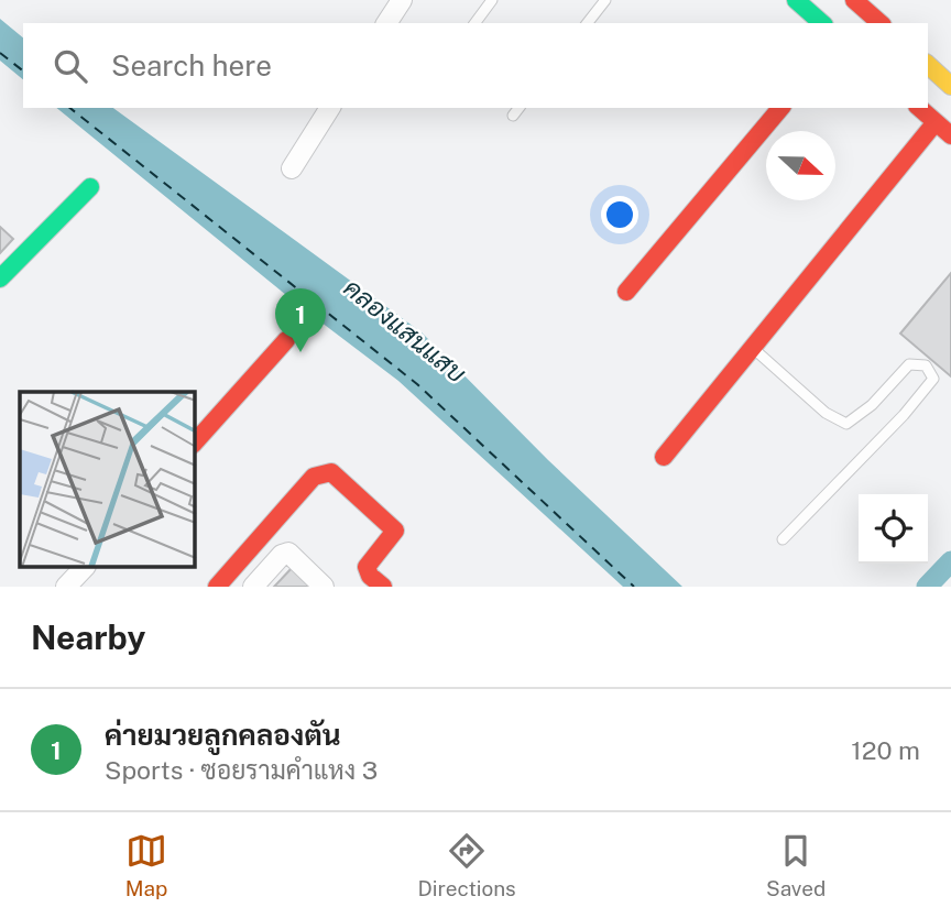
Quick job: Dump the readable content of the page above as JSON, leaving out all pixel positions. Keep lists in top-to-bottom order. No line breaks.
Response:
{"water":["คลองแสนแสบ"],"north":"right","page":{"search":"Search here","pins":"1","heading":"Nearby","list":[{"mark":"1","name":"ค่ายมวยลูกคลองตัน","note":"Sports · ซอยรามคำแหง 3","value":"120 m"}],"nav":["Map","Directions","Saved"]}}
